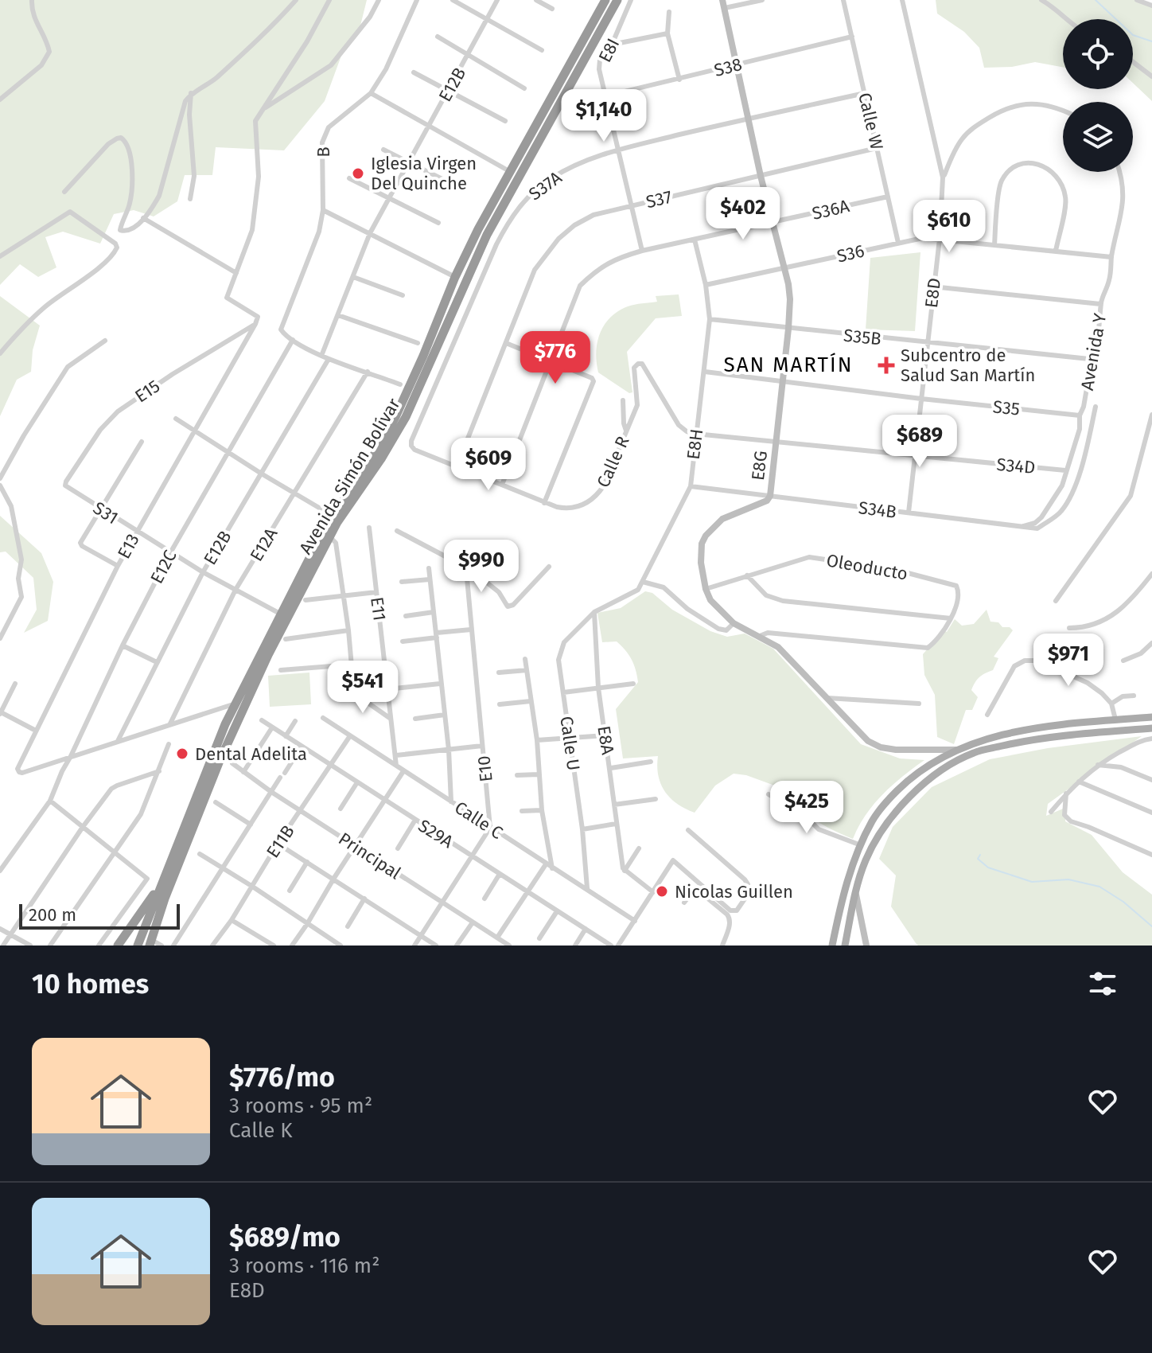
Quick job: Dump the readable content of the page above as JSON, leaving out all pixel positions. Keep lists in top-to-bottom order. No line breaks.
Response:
{"streets":{"highway":["Avenida Simón Bolívar"],"street":["E8I","S38","E12B","Calle W","B","S37A","S37","S36A","S36","E8D","S35B","Avenida Y","E15","S35","E8H","Calle R","E8G","S34D","S34B","S31","E12A","E13","E12C","Oleoducto","E11","E8A","Calle U","E10","Calle C","S29A","E11B","Principal"]},"crossings":[["E8I","S38"],["E8I","S37A"],["E8I","S37"],["E8I","S36A"],["S38","Calle W"],["S38","E8G"],["E12B","S31"],["Calle W","S37A"],["Calle W","S37"],["Calle W","S36A"],["Calle W","S36"],["B","E12C"],["S37A","Calle R"],["S37A","E8G"],["S37","Calle R"],["S37","E8G"],["S36A","E8H"],["S36A","E8G"],["S36","E8D"],["S36","Avenida Y"],["S36","E8H"],["S36","E8G"],["E8D","S35B"],["E8D","S35"],["E8D","S34D"],["E8D","S34B"],["S35B","Avenida Y"],["S35B","E8H"],["S35B","E8G"],["Avenida Y","S35"],["Avenida Y","S34D"],["Avenida Y","S34B"],["E15","S31"],["E15","E13"],["S35","E8H"],["S35","E8G"],["E8H","Calle R"],["E8H","S34D"],["E8H","S34B"],["E8H","E8A"],["E8H","Calle U"],["Calle R","S34D"],["E8G","S34D"],["E8G","S34B"],["E8G","Oleoducto"],["Avenida Simón Bolívar","S31"],["S31","E12A"],["S31","E13"],["S31","E12C"],["E13","E12C"],["E11","Calle C"],["E8A","Calle U"],["Calle U","Calle C"],["E10","Calle C"],["Calle C","E11B"],["S29A","E11B"],["E11B","Principal"]],"districts":["SAN MARTÍN"],"places":{"other":["Iglesia Virgen Del Quinche","Dental Adelita","Nicolas Guillen"],"health":["Subcentro de Salud San Martín"]},"scale_bar":"200 m","page":{"price":["$1,140","$402","$610","$776","$689","$609","$990","$971","$541","$425"],"scale":"200 m","heading":"10 homes","list":[{"name":"$776/mo","note":"3 rooms · 95 m² · Calle K"},{"name":"$689/mo","note":"3 rooms · 116 m² · E8D"}]}}
